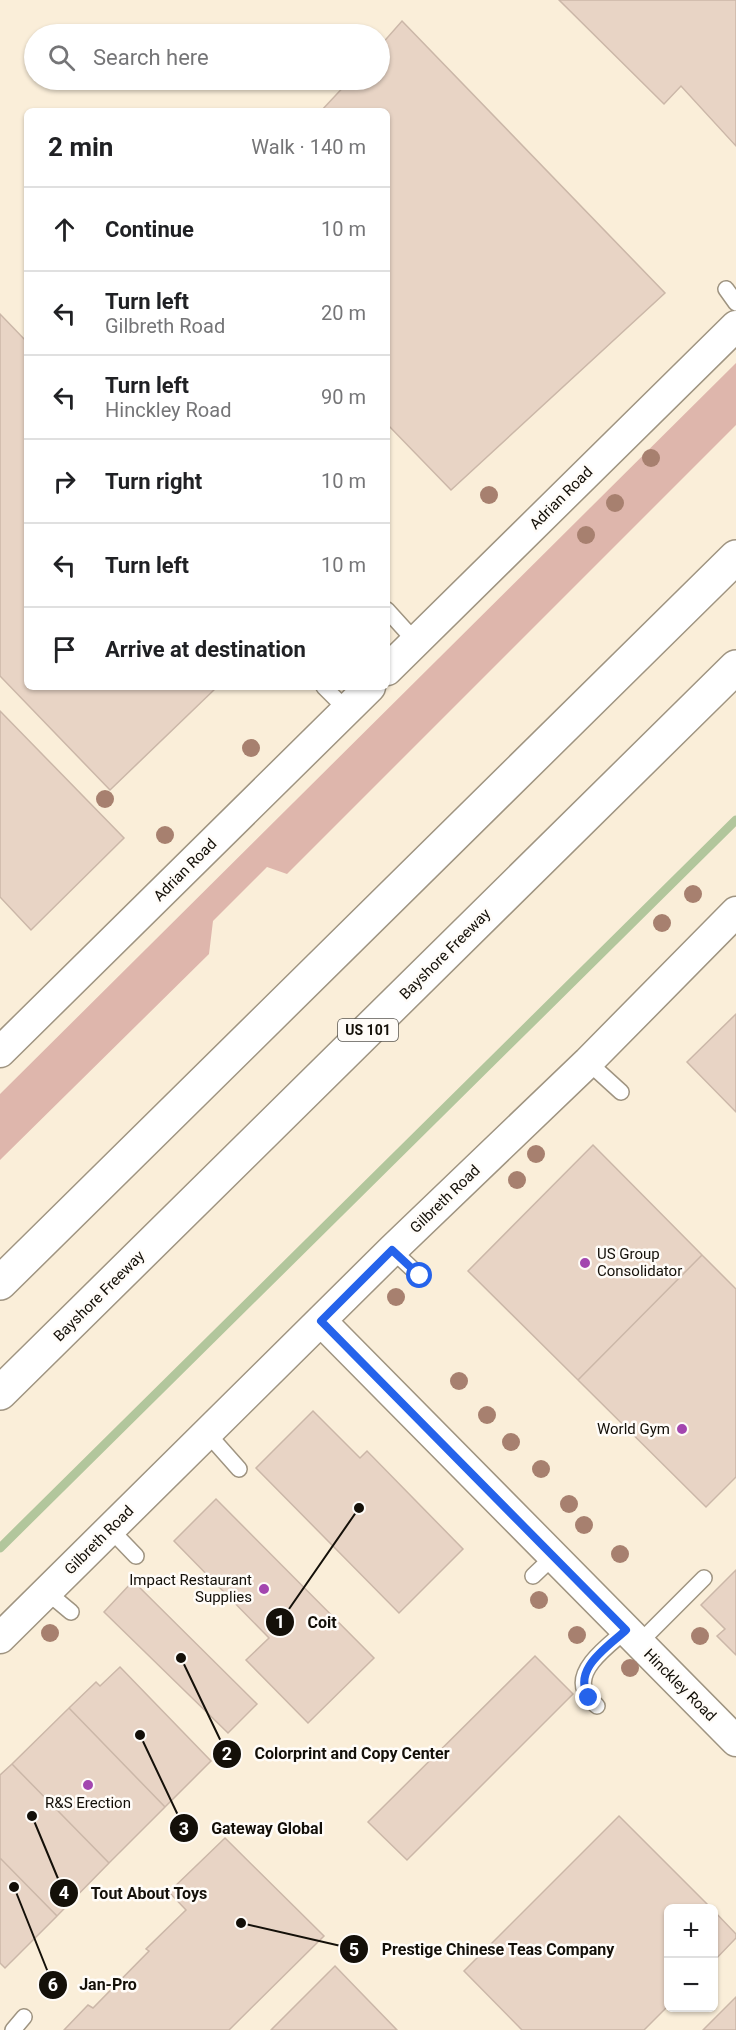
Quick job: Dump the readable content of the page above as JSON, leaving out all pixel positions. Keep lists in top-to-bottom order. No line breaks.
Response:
{"streets":{"highway":["Bayshore Freeway","US 101"],"street":["Adrian Road","Gilbreth Road","Hinckley Road"]},"crossings":[["Gilbreth Road","Hinckley Road"]],"places":["US Group Consolidator","World Gym","Coit","Impact Restaurant Supplies","Colorprint and Copy Center","Gateway Global","R&S Erection","Tout About Toys","Jan-Pro","Prestige Chinese Teas Company"],"page":{"search":"Search here","heading":["2 min","Walk · 140 m"],"list":[["Continue","10 m"],["Turn left","Gilbreth Road","20 m"],["Turn left","Hinckley Road","90 m"],["Turn right","10 m"],["Turn left","10 m"],"Arrive at destination"],"map_buttons":["+","−"]}}
